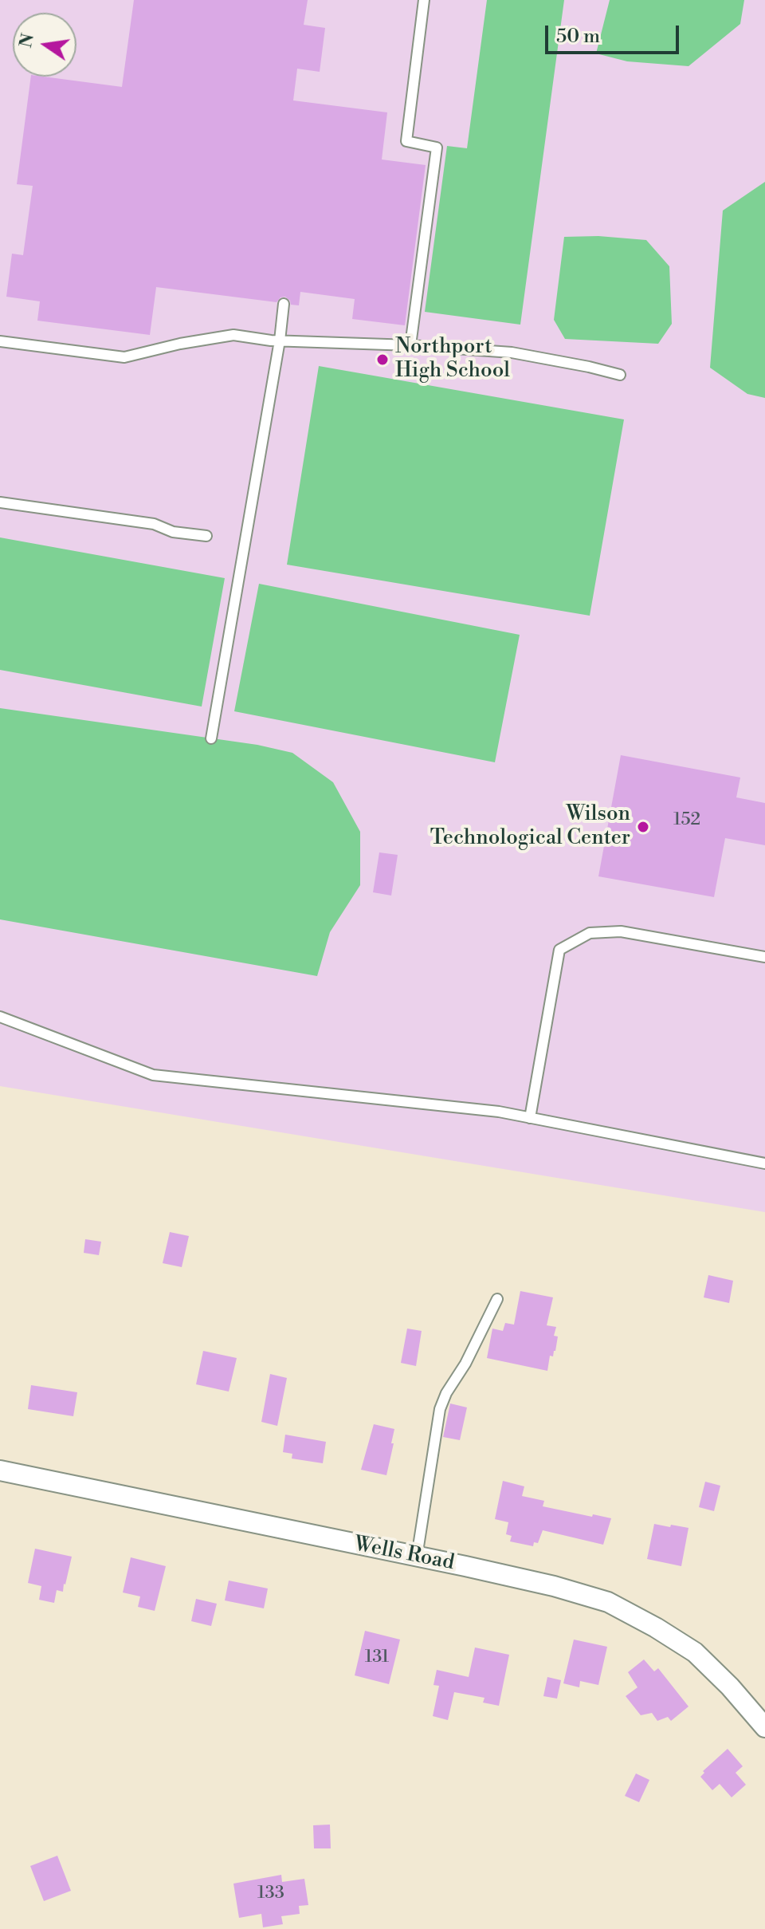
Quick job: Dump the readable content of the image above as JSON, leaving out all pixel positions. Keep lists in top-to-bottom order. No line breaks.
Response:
{"streets":{"street":["Wells Road"]},"places":["Northport High School","Wilson Technological Center"],"house_numbers":["152","131","133"],"scale_bar":"50 m","north":"left"}
